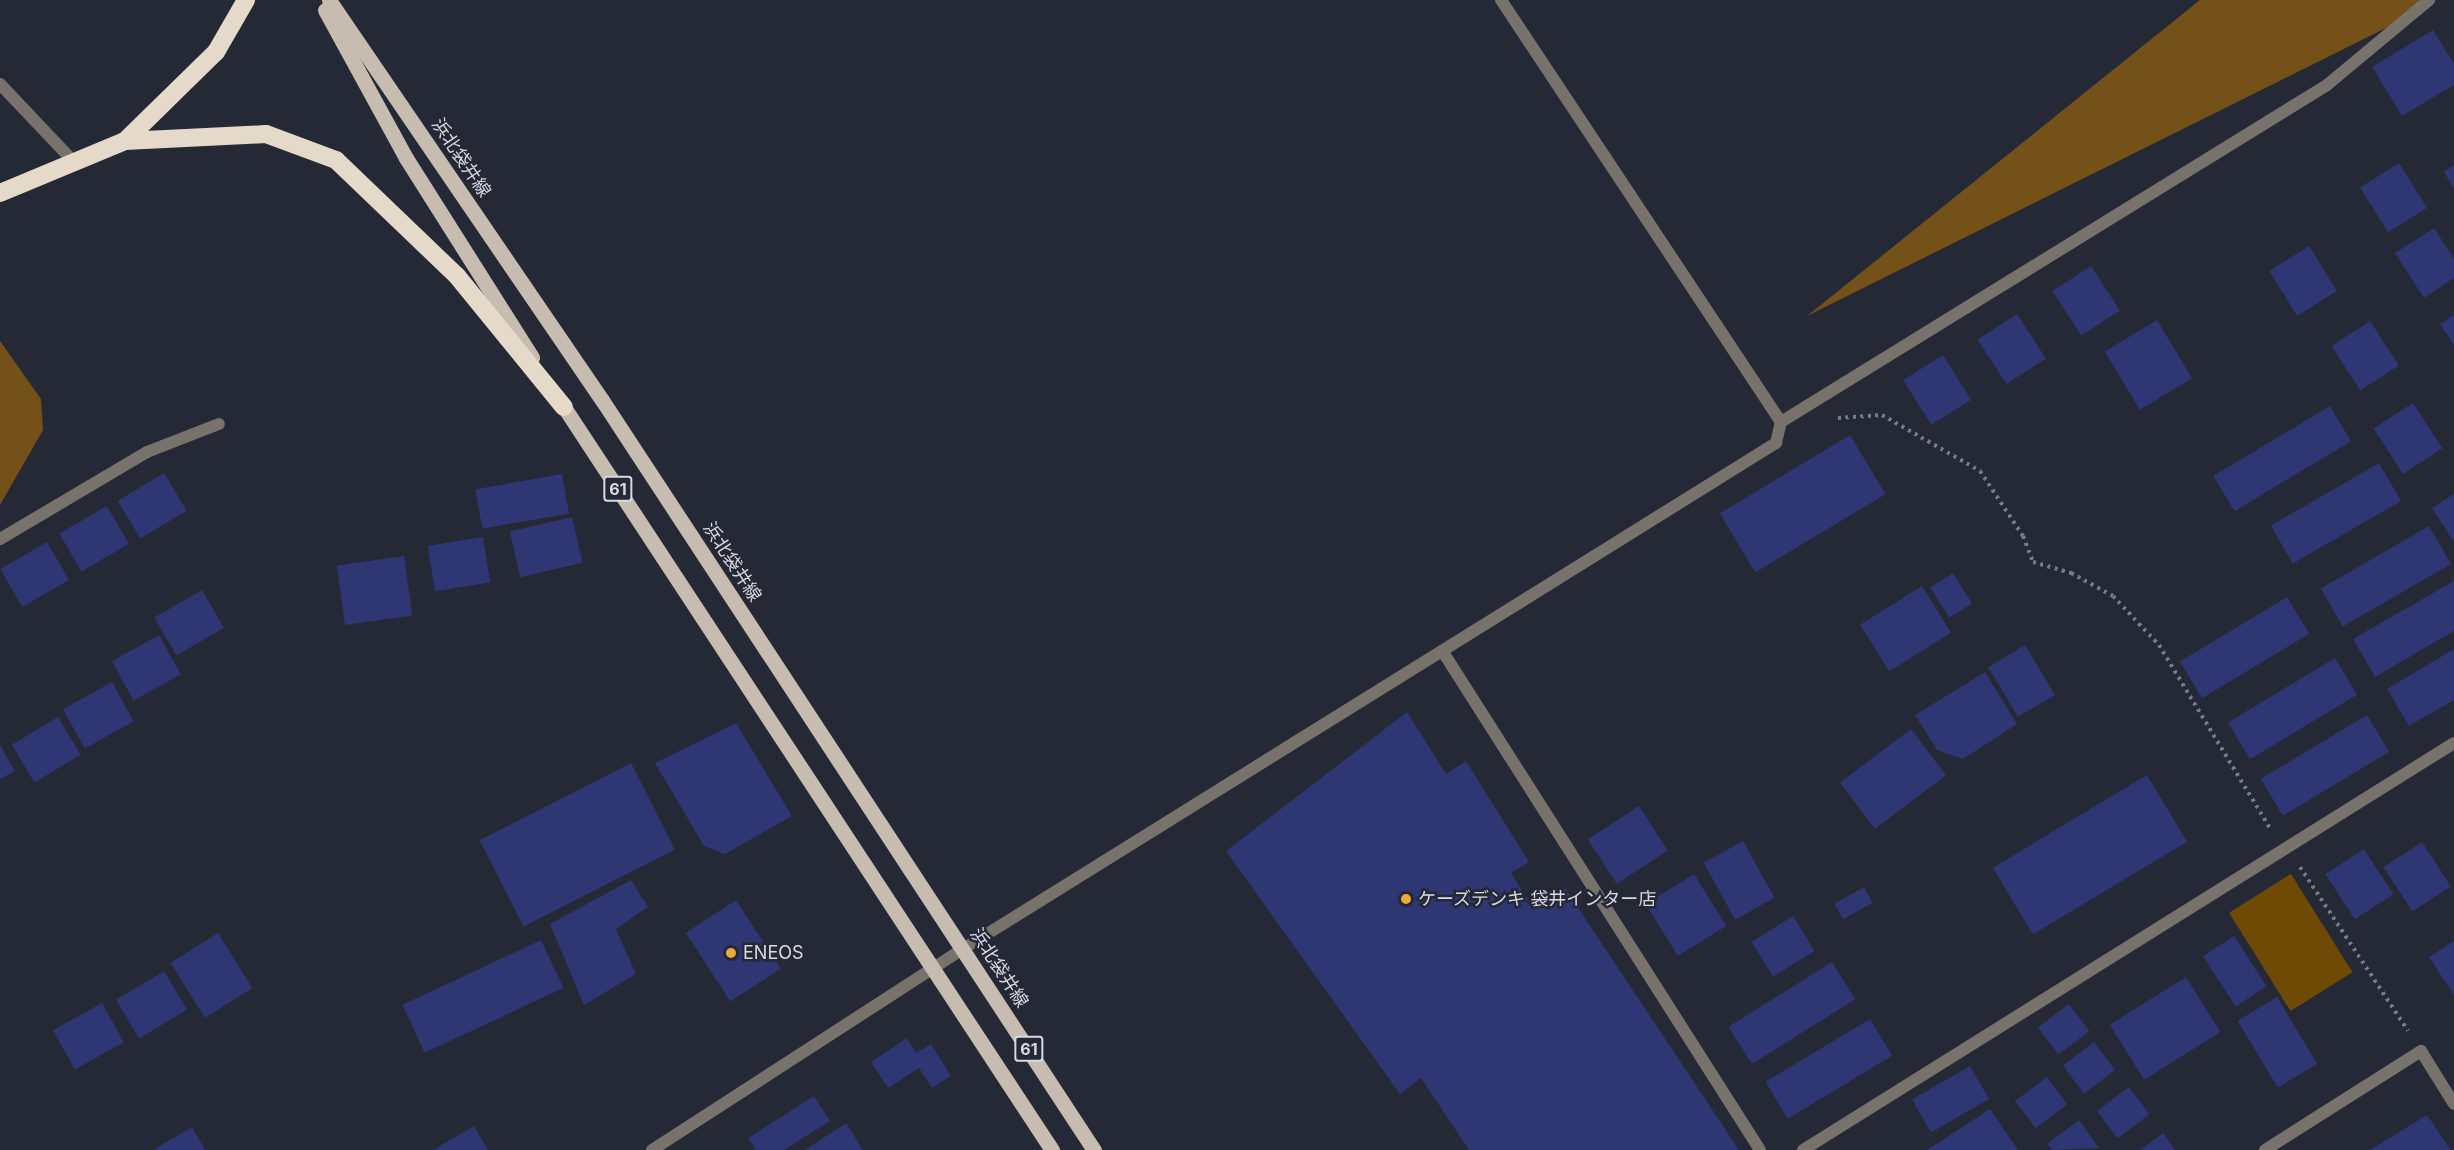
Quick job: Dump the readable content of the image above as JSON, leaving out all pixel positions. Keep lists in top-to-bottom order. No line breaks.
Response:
{"streets":{"main road":["浜北袋井線","61"]},"places":["ケーズデンキ 袋井インター店","ENEOS"]}
